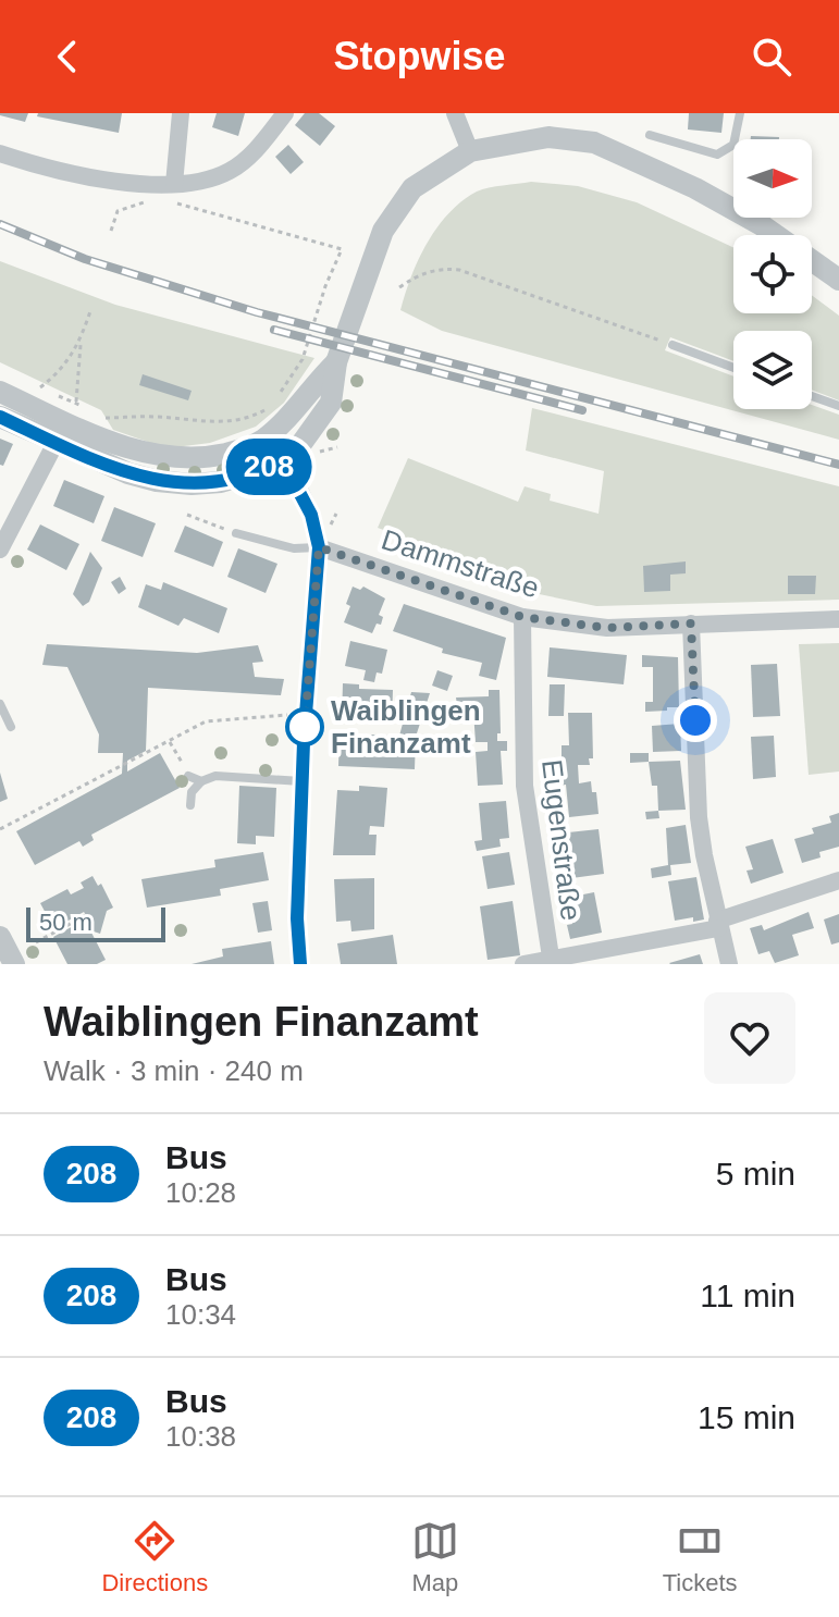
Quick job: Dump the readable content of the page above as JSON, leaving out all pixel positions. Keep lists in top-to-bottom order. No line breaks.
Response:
{"streets":{"street":["Dammstraße","Eugenstraße"]},"crossings":[["Dammstraße","Eugenstraße"]],"places":["Waiblingen Finanzamt"],"lines":["bus line 208"],"scale_bar":"50 m","north":"right","page":{"header":"Stopwise","on_map":"208","scale":"50 m","heading":["Waiblingen Finanzamt","Walk · 3 min · 240 m"],"list":[{"mark":"208","name":"Bus","note":"10:28","value":"5 min"},{"mark":"208","name":"Bus","note":"10:34","value":"11 min"},{"mark":"208","name":"Bus","note":"10:38","value":"15 min"}],"tabs":["Directions","Map","Tickets"]}}
